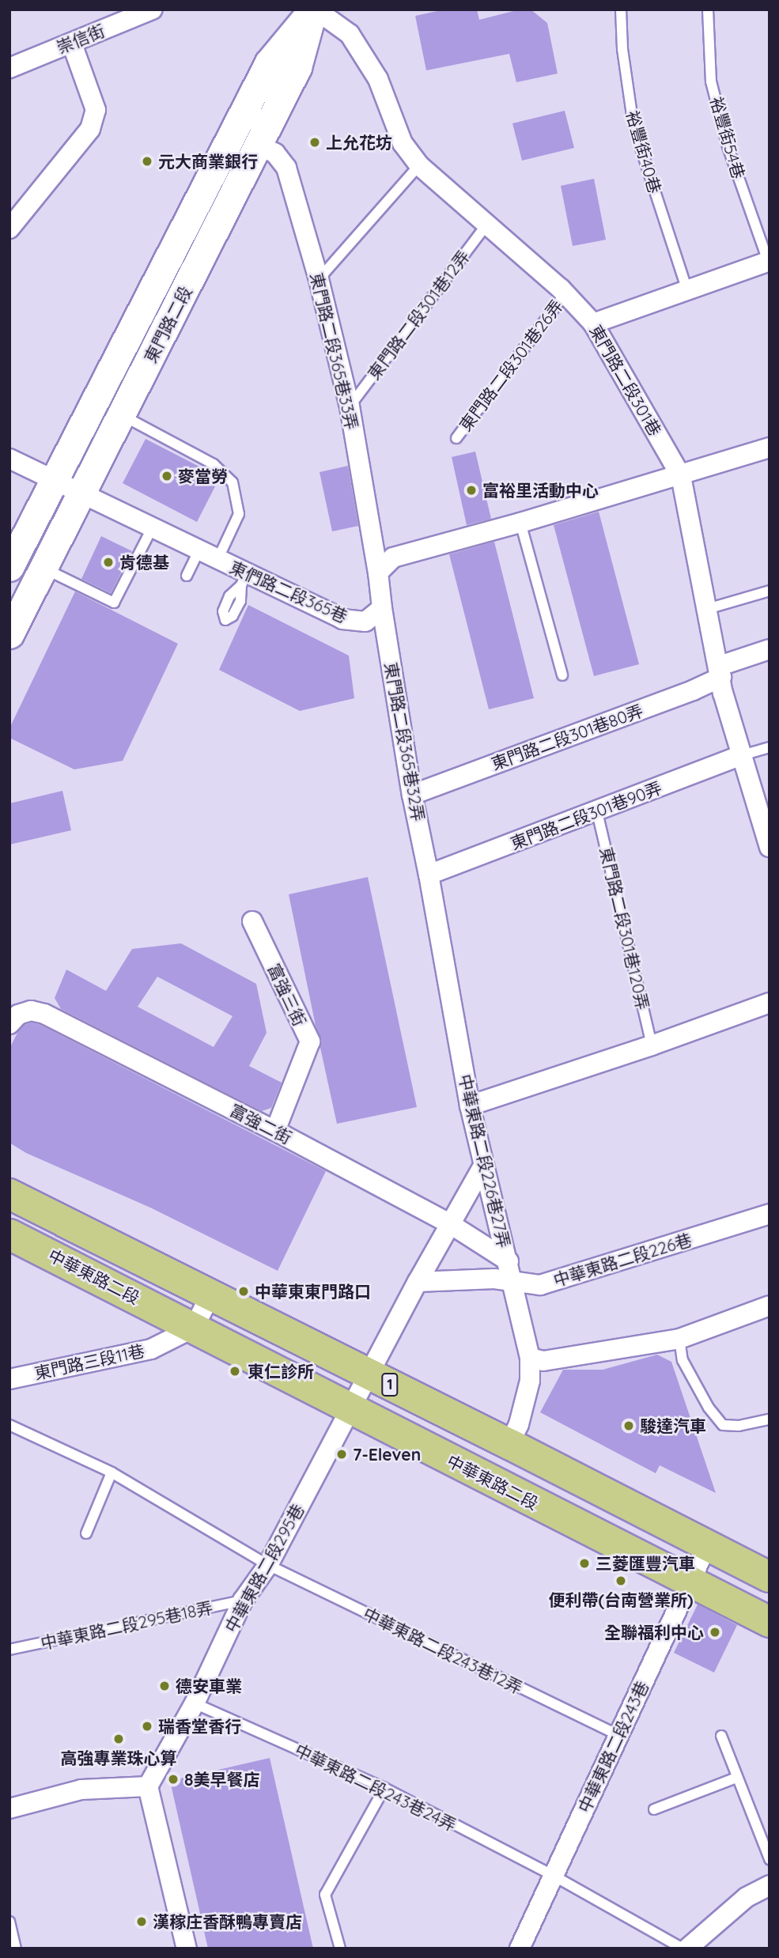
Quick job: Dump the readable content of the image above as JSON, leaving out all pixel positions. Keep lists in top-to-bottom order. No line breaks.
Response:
{"streets":{"main road":["東門路二段","中華東路二段","1"],"street":["崇信街","東門路二段365巷33弄","東門路二段301巷","東們路二段365巷","東門路二段301巷80弄","東門路二段365巷32弄","東門路二段301巷90弄","富強三街","富強二街","中華東路二段226巷27弄","中華東路二段226巷","東門路三段11巷","中華東路二段295巷","中華東路二段243巷"],"lane":["裕豐街54巷","裕豐街40巷","東門路二段301巷12弄","東門路二段301巷26弄","東門路二段301巷120弄","中華東路二段295巷18弄","中華東路二段243巷12弄","中華東路二段243巷24弄"]},"crossings":[["東門路二段301巷12弄","東門路二段365巷33弄"],["東門路二段301巷12弄","東門路二段301巷"],["東門路二段","東門路二段365巷33弄"],["東門路二段","東門路二段301巷"],["東門路二段","東們路二段365巷"],["東門路二段301巷26弄","東門路二段301巷"],["東門路二段301巷","東門路二段301巷80弄"],["東門路二段301巷","東門路二段301巷90弄"],["東們路二段365巷","東門路二段365巷32弄"],["東門路二段301巷80弄","東門路二段365巷32弄"],["東門路二段365巷32弄","東門路二段301巷90弄"],["東門路二段365巷32弄","中華東路二段226巷27弄"],["東門路二段301巷90弄","東門路二段301巷120弄"],["東門路二段301巷90弄","中華東路二段226巷27弄"],["富強三街","富強二街"],["富強二街","中華東路二段226巷27弄"],["中華東路二段226巷27弄","中華東路二段226巷"],["中華東路二段226巷27弄","1"],["中華東路二段","東門路三段11巷"],["中華東路二段","中華東路二段295巷"],["中華東路二段","中華東路二段243巷"],["1","中華東路二段243巷"],["中華東路二段295巷","中華東路二段295巷18弄"],["中華東路二段295巷","中華東路二段243巷12弄"],["中華東路二段295巷","中華東路二段243巷24弄"],["中華東路二段243巷12弄","中華東路二段243巷"],["中華東路二段243巷","中華東路二段243巷24弄"]],"places":["上允花坊","元大商業銀行","麥當勞","富裕里活動中心","肯德基","中華東東門路口","東仁診所","駿達汽車","7-Eleven","三菱匯豐汽車","便利帶(台南營業所)","全聯福利中心","德安車業","瑞香堂香行","高強專業珠心算","8美早餐店","漢稼庄香酥鴨專賣店"]}
